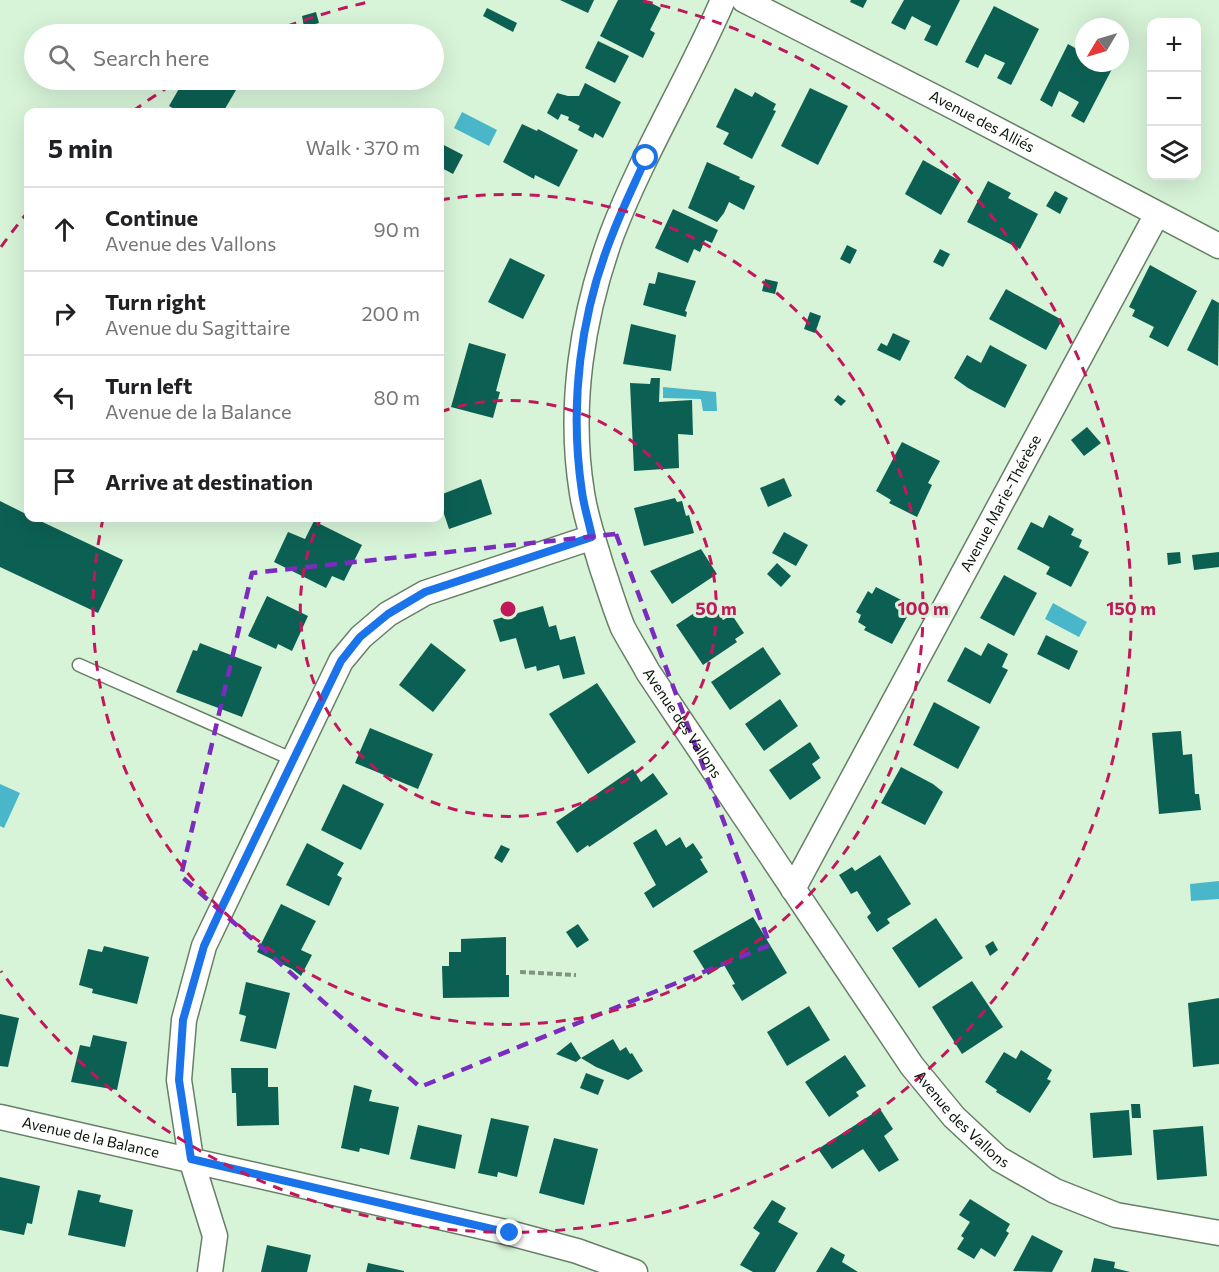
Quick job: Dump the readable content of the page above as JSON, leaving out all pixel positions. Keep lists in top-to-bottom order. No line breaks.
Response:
{"streets":{"street":["Avenue des Alliés","Avenue Marie-Thérèse","Avenue des Vallons","Avenue de la Balance"]},"crossings":[["Avenue des Alliés","Avenue Marie-Thérèse"],["Avenue Marie-Thérèse","Avenue des Vallons"]],"north":"bottom left","page":{"map_buttons":["+","−"],"search":"Search here","heading":["5 min","Walk · 370 m"],"list":[["Continue","Avenue des Vallons","90 m"],["Turn right","Avenue du Sagittaire","200 m"],["Turn left","Avenue de la Balance","80 m"],"Arrive at destination"]},"rings":["50 m","100 m","150 m"]}
